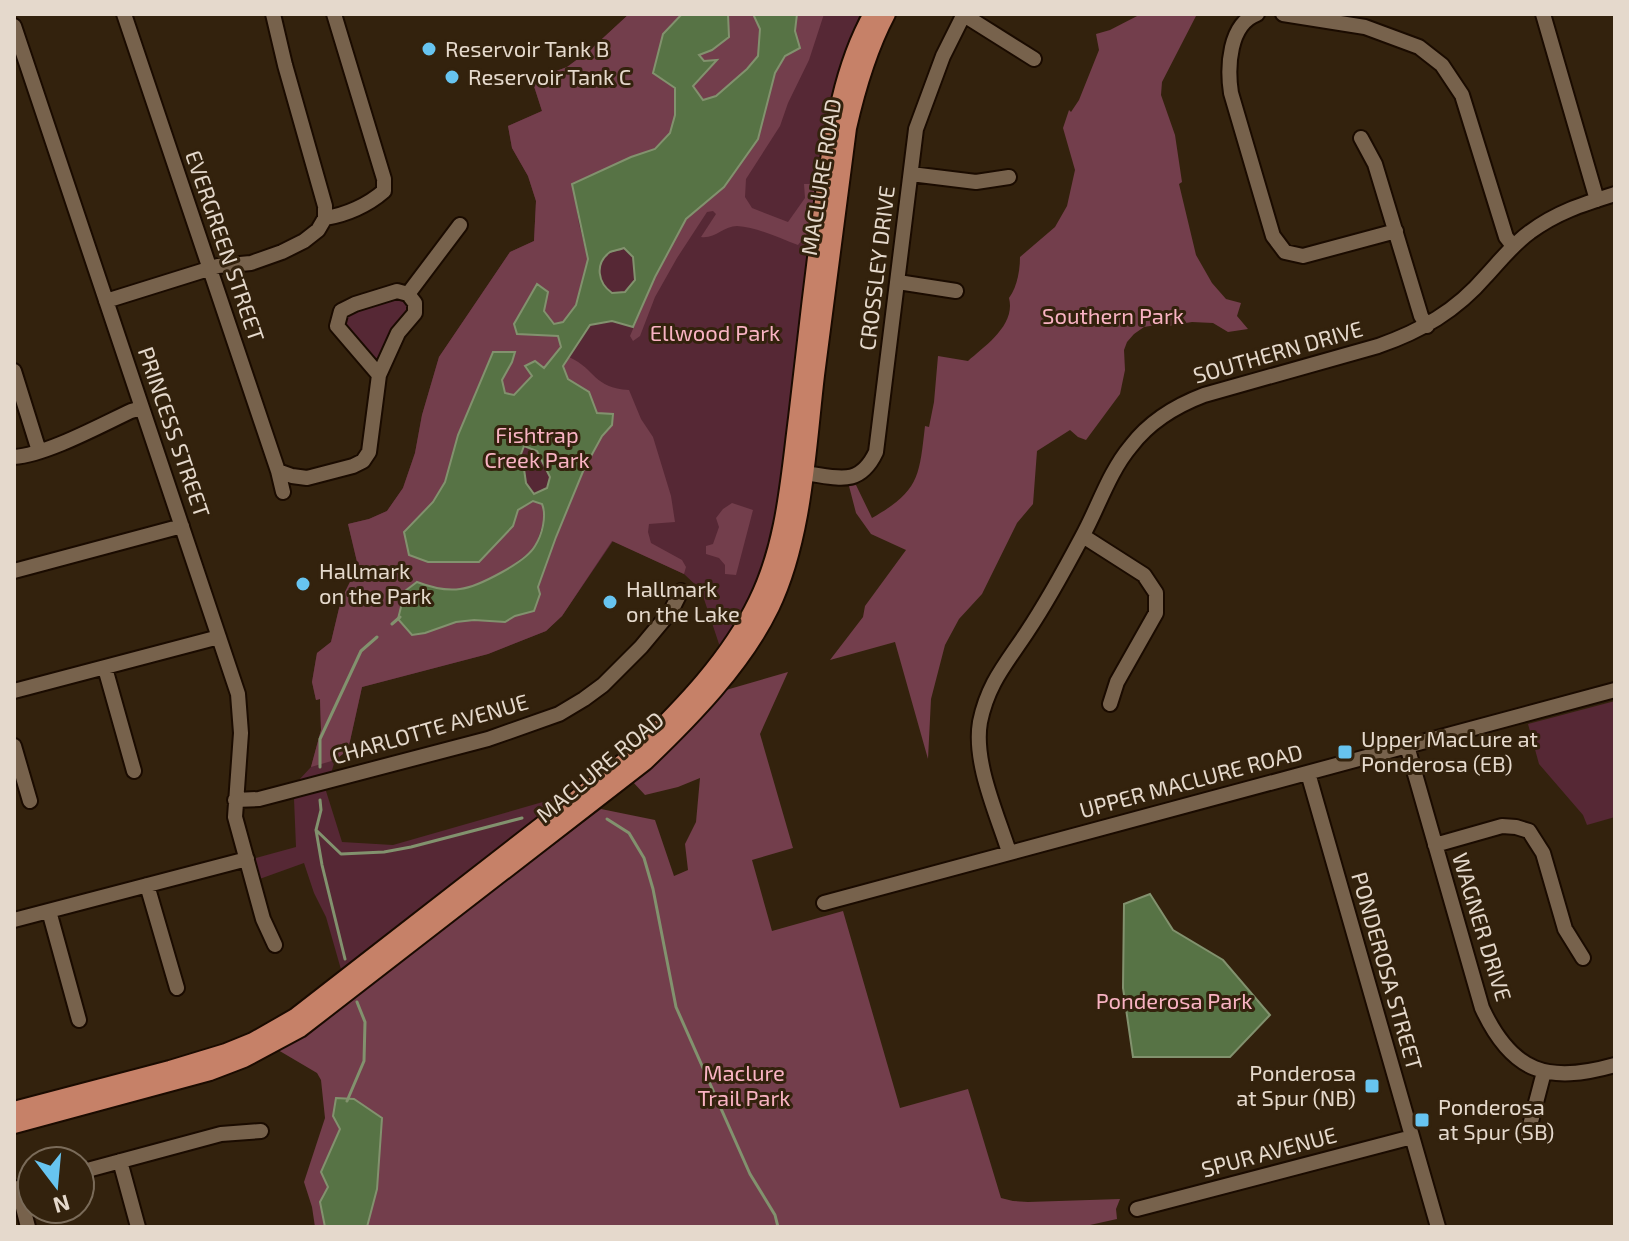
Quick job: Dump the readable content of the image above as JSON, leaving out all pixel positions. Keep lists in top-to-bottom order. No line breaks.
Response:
{"streets":{"main road":["MACLURE ROAD"],"street":["EVERGREEN STREET","CROSSLEY DRIVE","SOUTHERN DRIVE","PRINCESS STREET","CHARLOTTE AVENUE","UPPER MACLURE ROAD","WAGNER DRIVE","PONDEROSA STREET","SPUR AVENUE"]},"crossings":[["MACLURE ROAD","CROSSLEY DRIVE"],["SOUTHERN DRIVE","UPPER MACLURE ROAD"],["PRINCESS STREET","CHARLOTTE AVENUE"],["UPPER MACLURE ROAD","WAGNER DRIVE"],["UPPER MACLURE ROAD","PONDEROSA STREET"],["PONDEROSA STREET","SPUR AVENUE"]],"parks":["Southern Park","Ellwood Park","Fishtrap Creek Park","Ponderosa Park","Maclure Trail Park"],"places":{"other":["Reservoir Tank B","Reservoir Tank C","Hallmark on the Park","Hallmark on the Lake"],"transit":["Upper MacLure at Ponderosa (EB)","Ponderosa at Spur (NB)","Ponderosa at Spur (SB)"]},"north":"bottom"}
